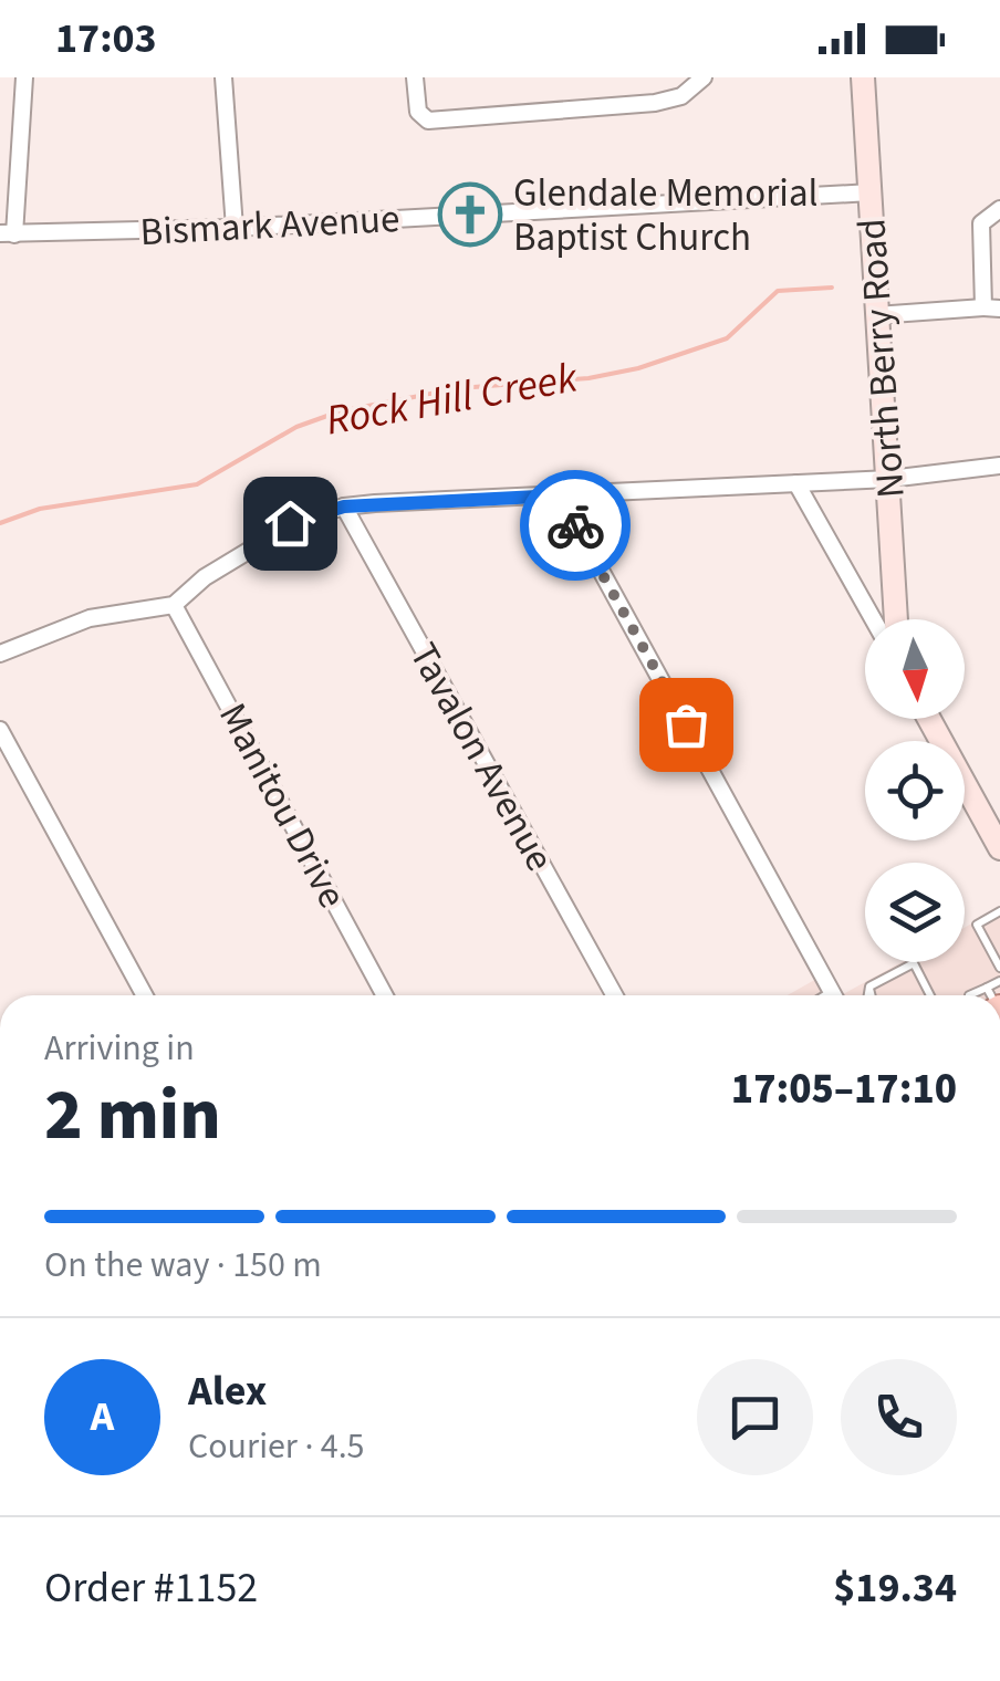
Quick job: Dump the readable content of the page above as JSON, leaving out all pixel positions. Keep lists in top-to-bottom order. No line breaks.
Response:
{"streets":{"main road":["North Berry Road"],"street":["Bismark Avenue","Tavalon Avenue","Manitou Drive"]},"crossings":[["Bismark Avenue","North Berry Road"]],"water":["Rock Hill Creek"],"places":{"church":["Glendale Memorial Baptist Church"]},"north":"bottom","page":{"status":"17:03","heading":["2 min","Arriving in","17:05–17:10"],"panel":["Alex","Courier · 4.5","Order #1152","$19.34"],"bar":"On the way · 150 m","round":"A"}}
